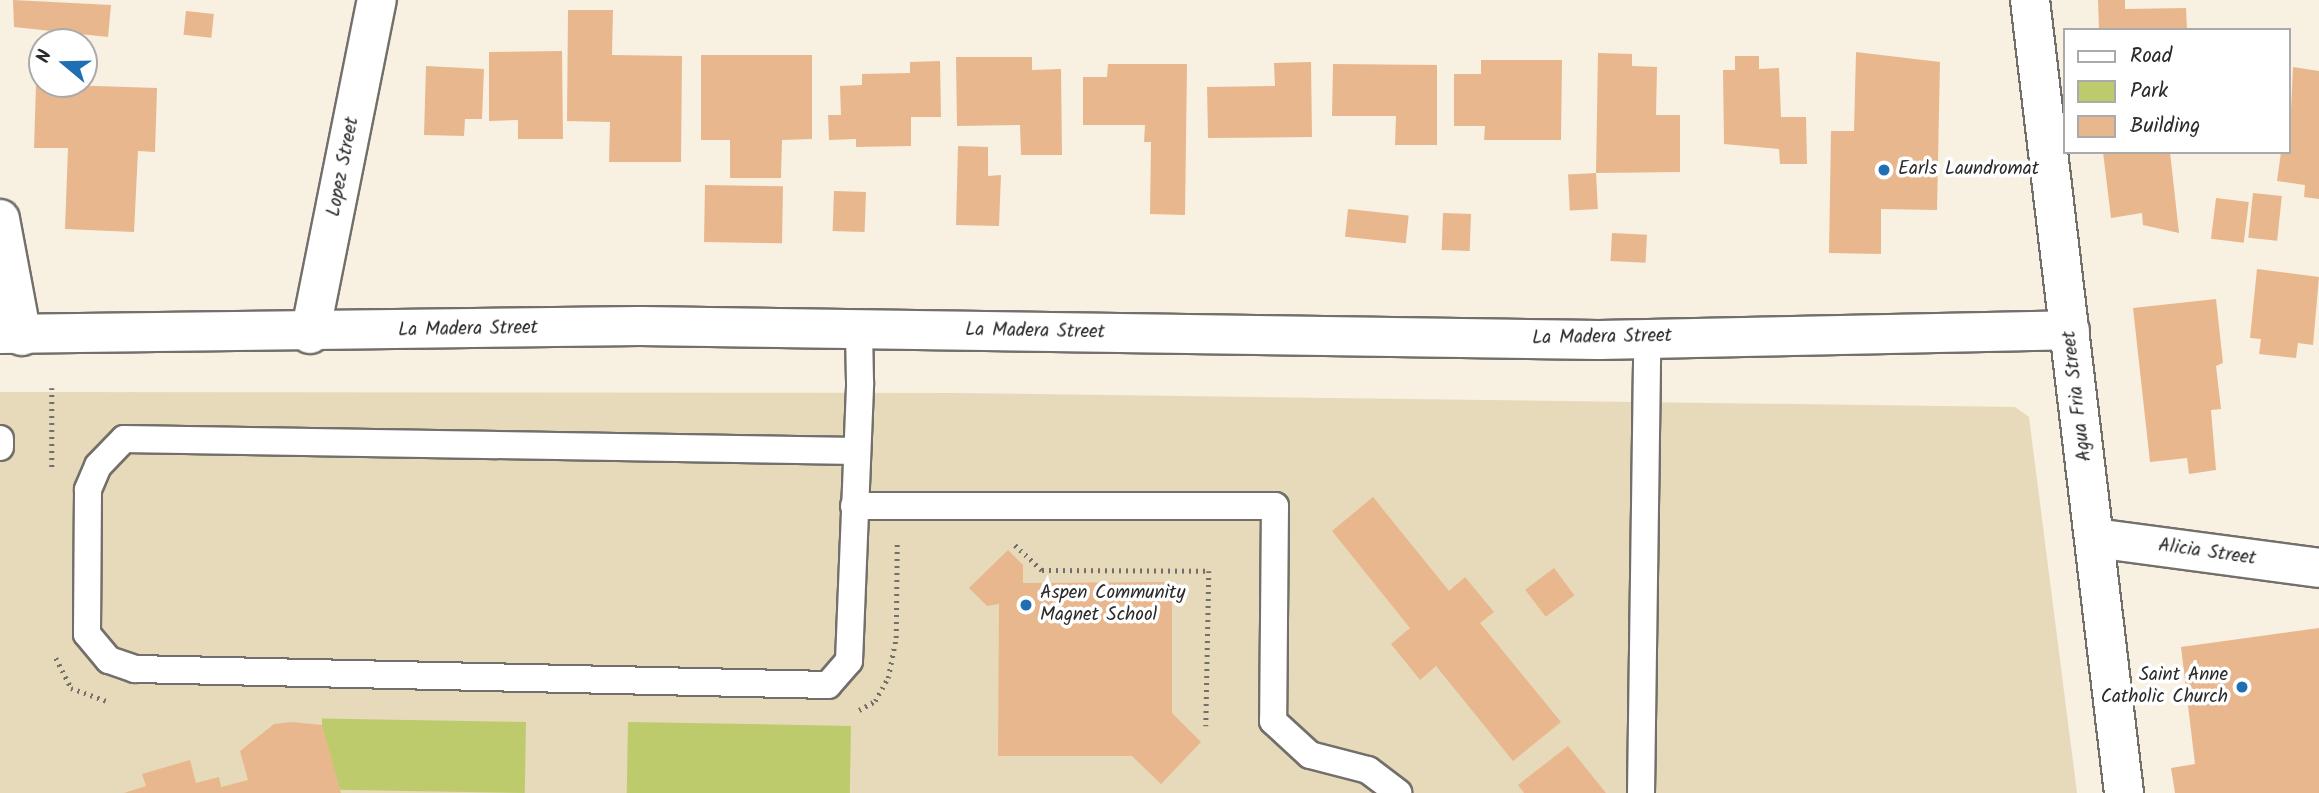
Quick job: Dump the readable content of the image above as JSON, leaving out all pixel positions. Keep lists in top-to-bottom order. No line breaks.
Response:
{"streets":{"street":["Lopez Street","La Madera Street","Agua Fria Street","Alicia Street"]},"crossings":[["Lopez Street","La Madera Street"],["La Madera Street","Agua Fria Street"],["Agua Fria Street","Alicia Street"]],"places":["Earls Laundromat","Aspen Community Magnet School","Saint Anne Catholic Church"],"legend":["Road","Park","Building"],"north":"left"}
